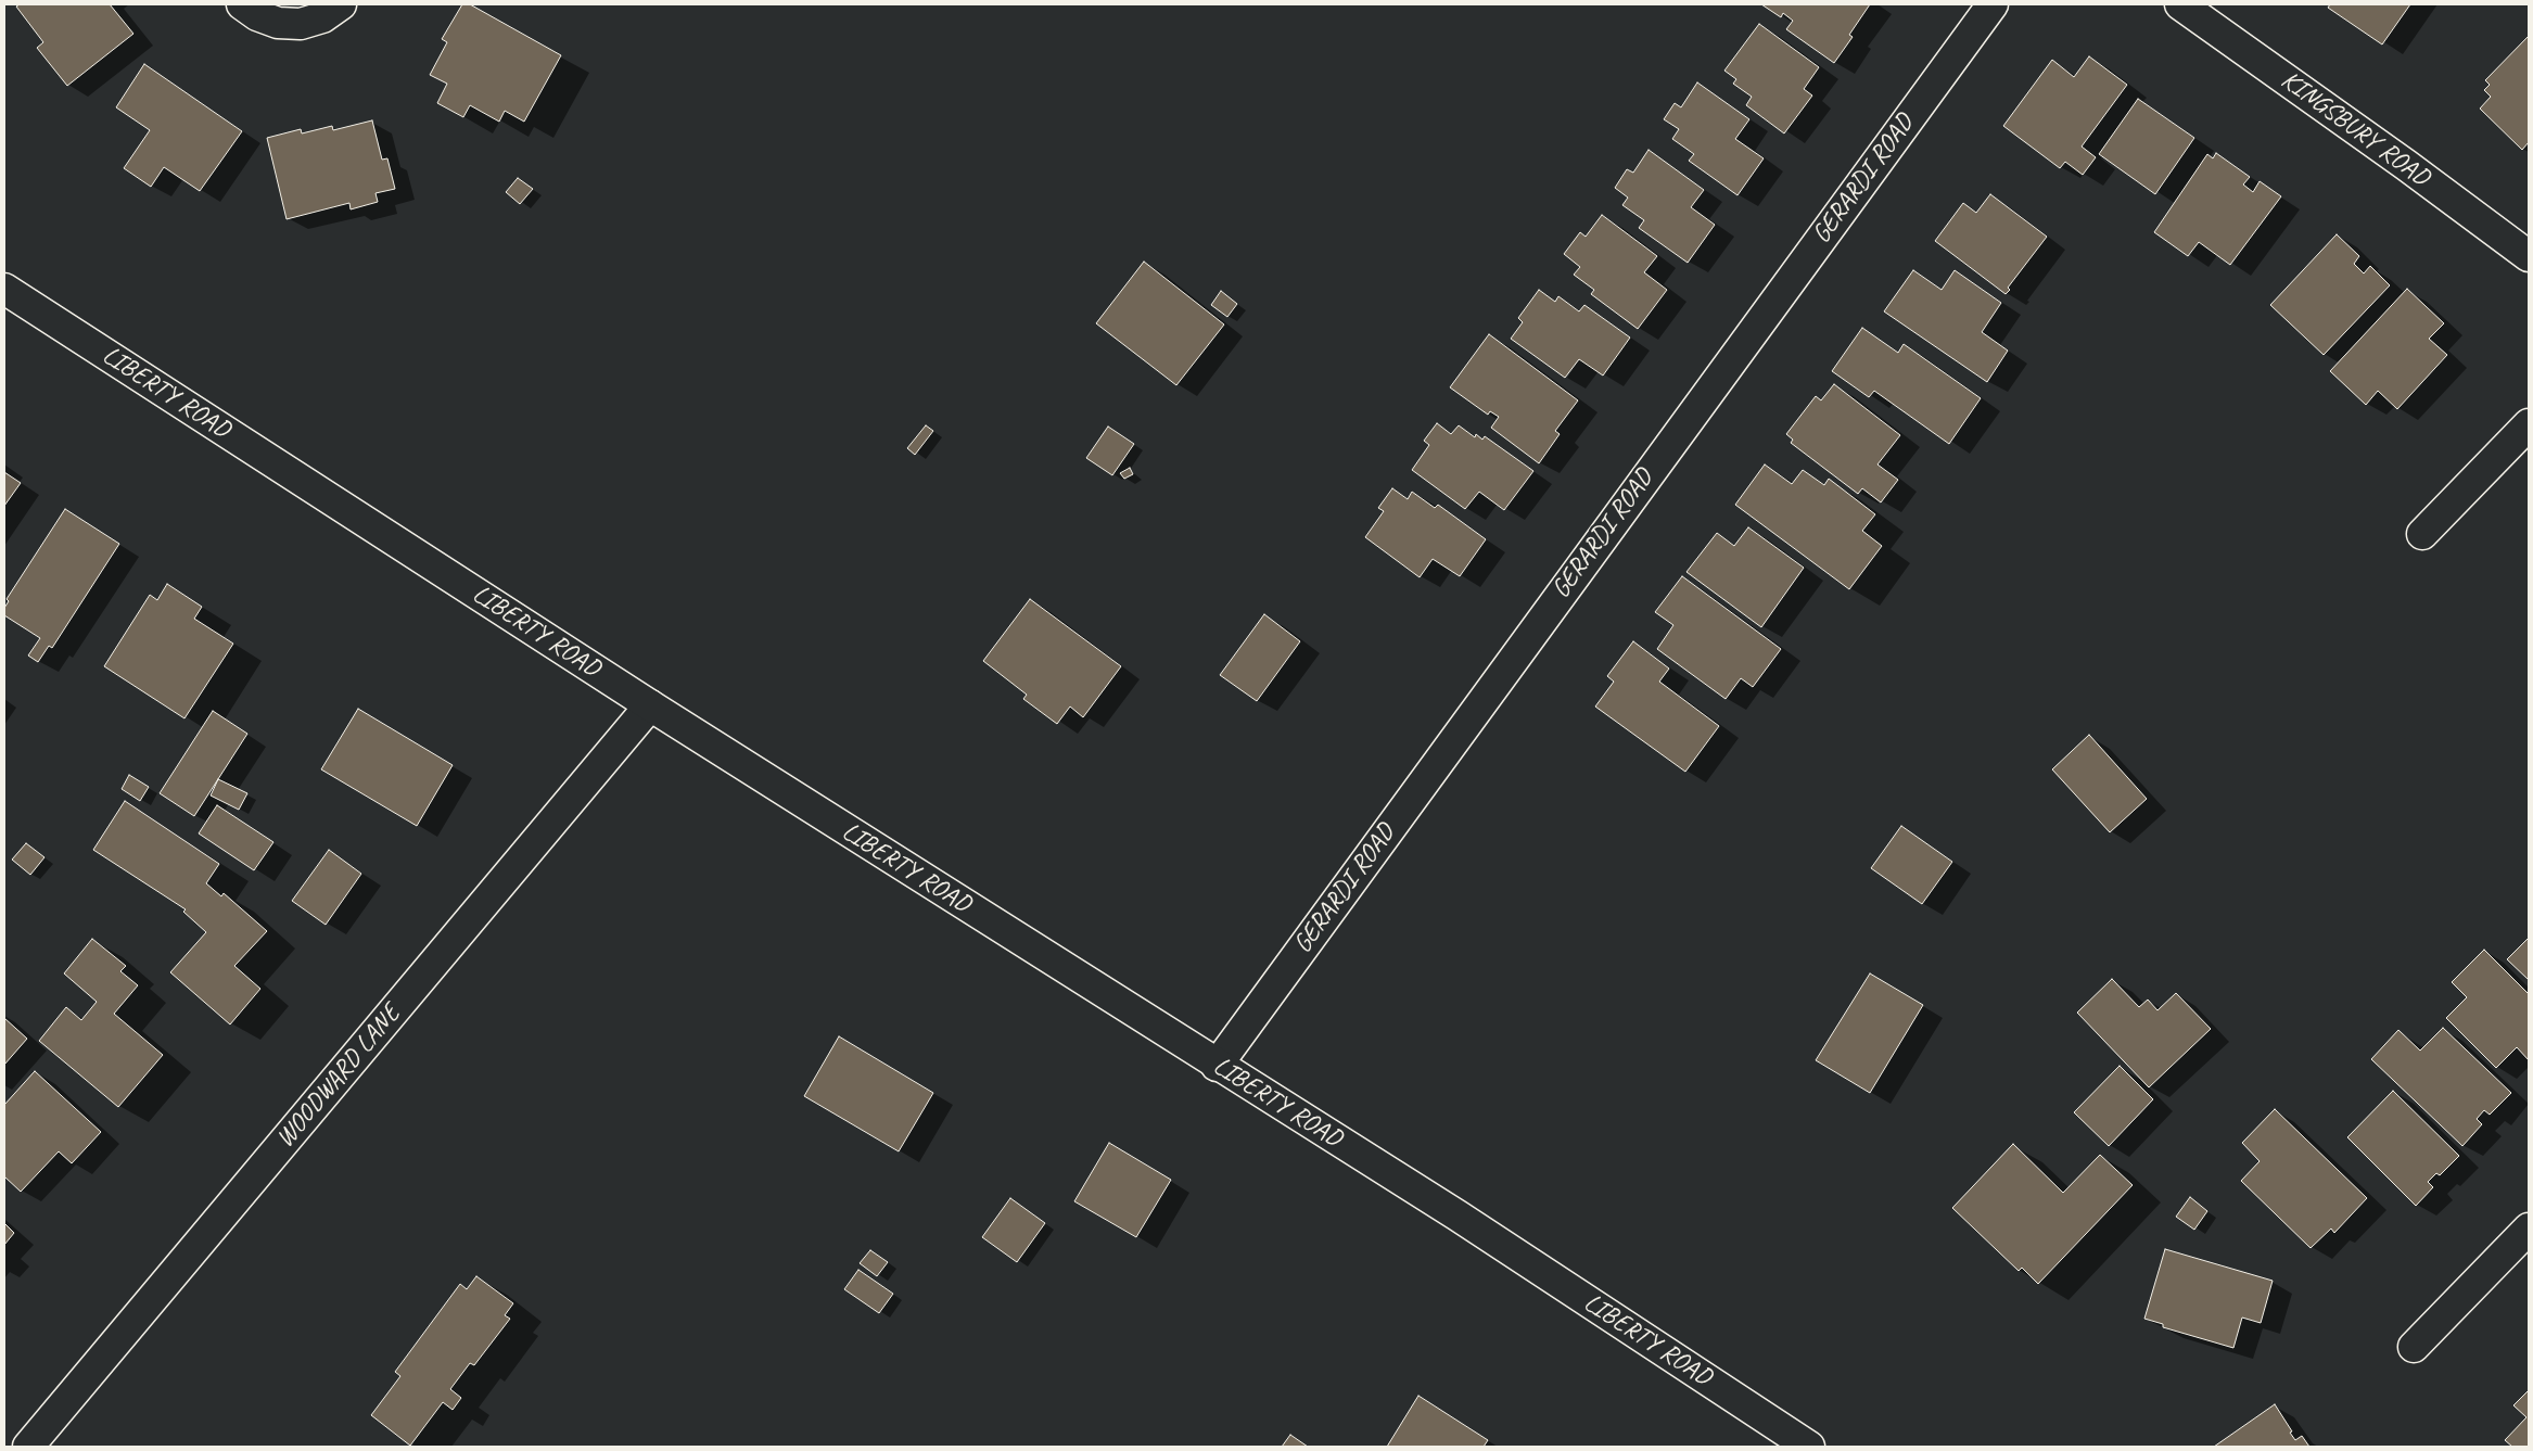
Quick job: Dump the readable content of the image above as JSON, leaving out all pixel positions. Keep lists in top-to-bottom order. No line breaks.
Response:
{"streets":{"street":["KINGSBURY ROAD","GERARDI ROAD","LIBERTY ROAD","WOODWARD LANE"]},"crossings":[["GERARDI ROAD","LIBERTY ROAD"],["LIBERTY ROAD","WOODWARD LANE"]]}
